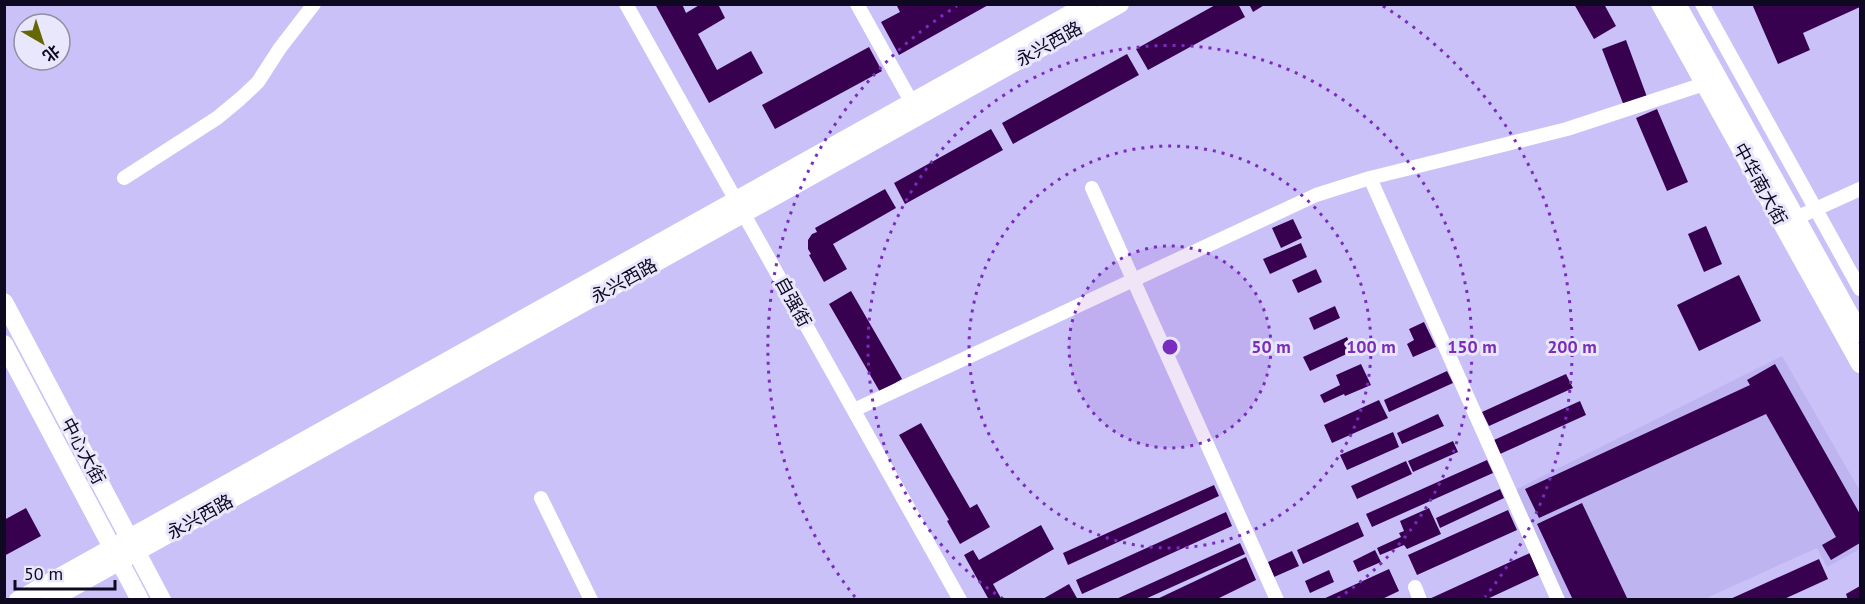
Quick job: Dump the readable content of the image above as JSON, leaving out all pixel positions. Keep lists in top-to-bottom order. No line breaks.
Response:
{"streets":{"main road":["永兴西路","中华南大街","中心大街"],"street":["自强街"]},"crossings":[["永兴西路","自强街"],["永兴西路","中心大街"]],"scale_bar":"50 m","north":"bottom right","rings":["50 m","100 m","150 m","200 m"]}
